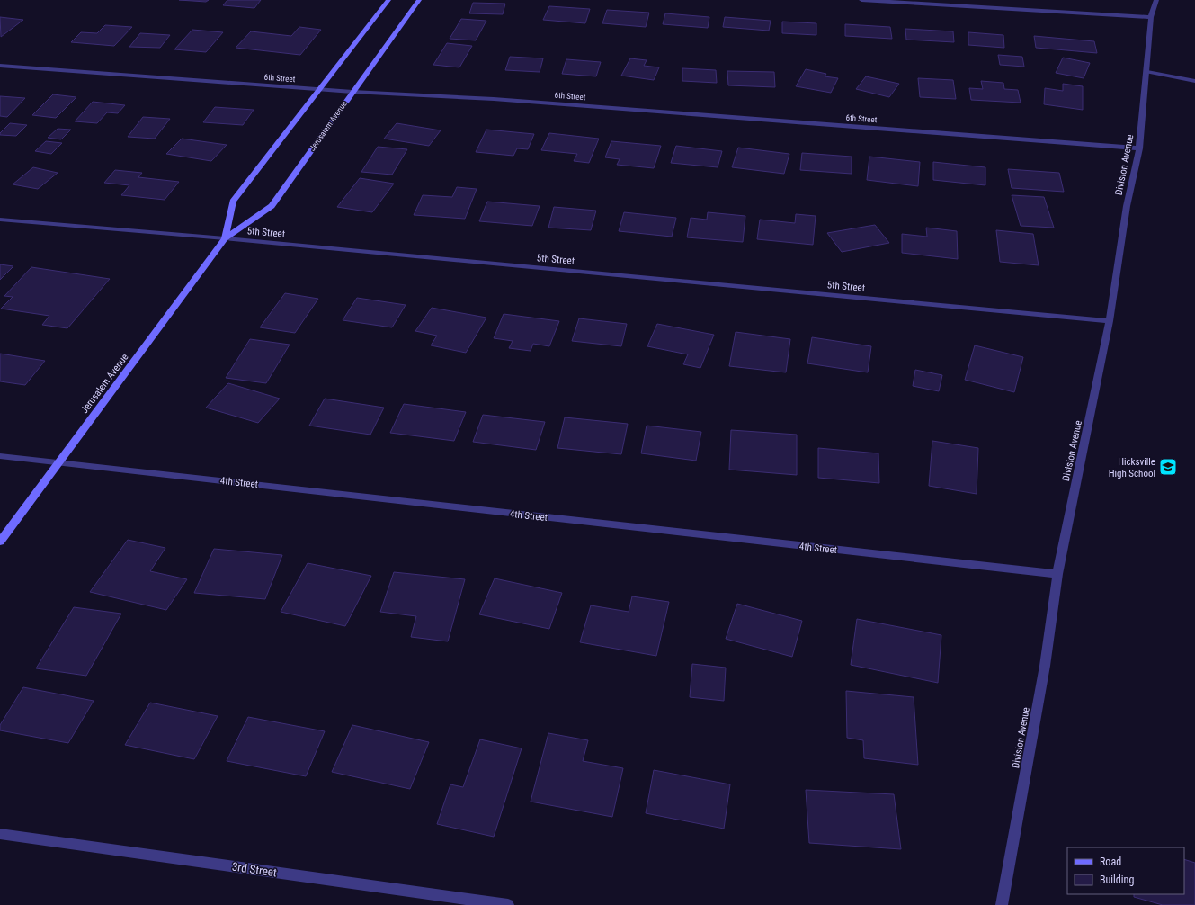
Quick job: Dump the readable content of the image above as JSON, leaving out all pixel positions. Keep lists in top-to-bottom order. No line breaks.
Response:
{"streets":{"main road":["Jerusalem Avenue"],"street":["6th Street","Division Avenue","5th Street","4th Street","3rd Street"]},"crossings":[["6th Street","Jerusalem Avenue"],["6th Street","Division Avenue"],["Jerusalem Avenue","5th Street"],["Jerusalem Avenue","4th Street"],["Division Avenue","5th Street"],["Division Avenue","4th Street"]],"places":{"school or university":["Hicksville High School"]},"legend":["Road","Building"]}
